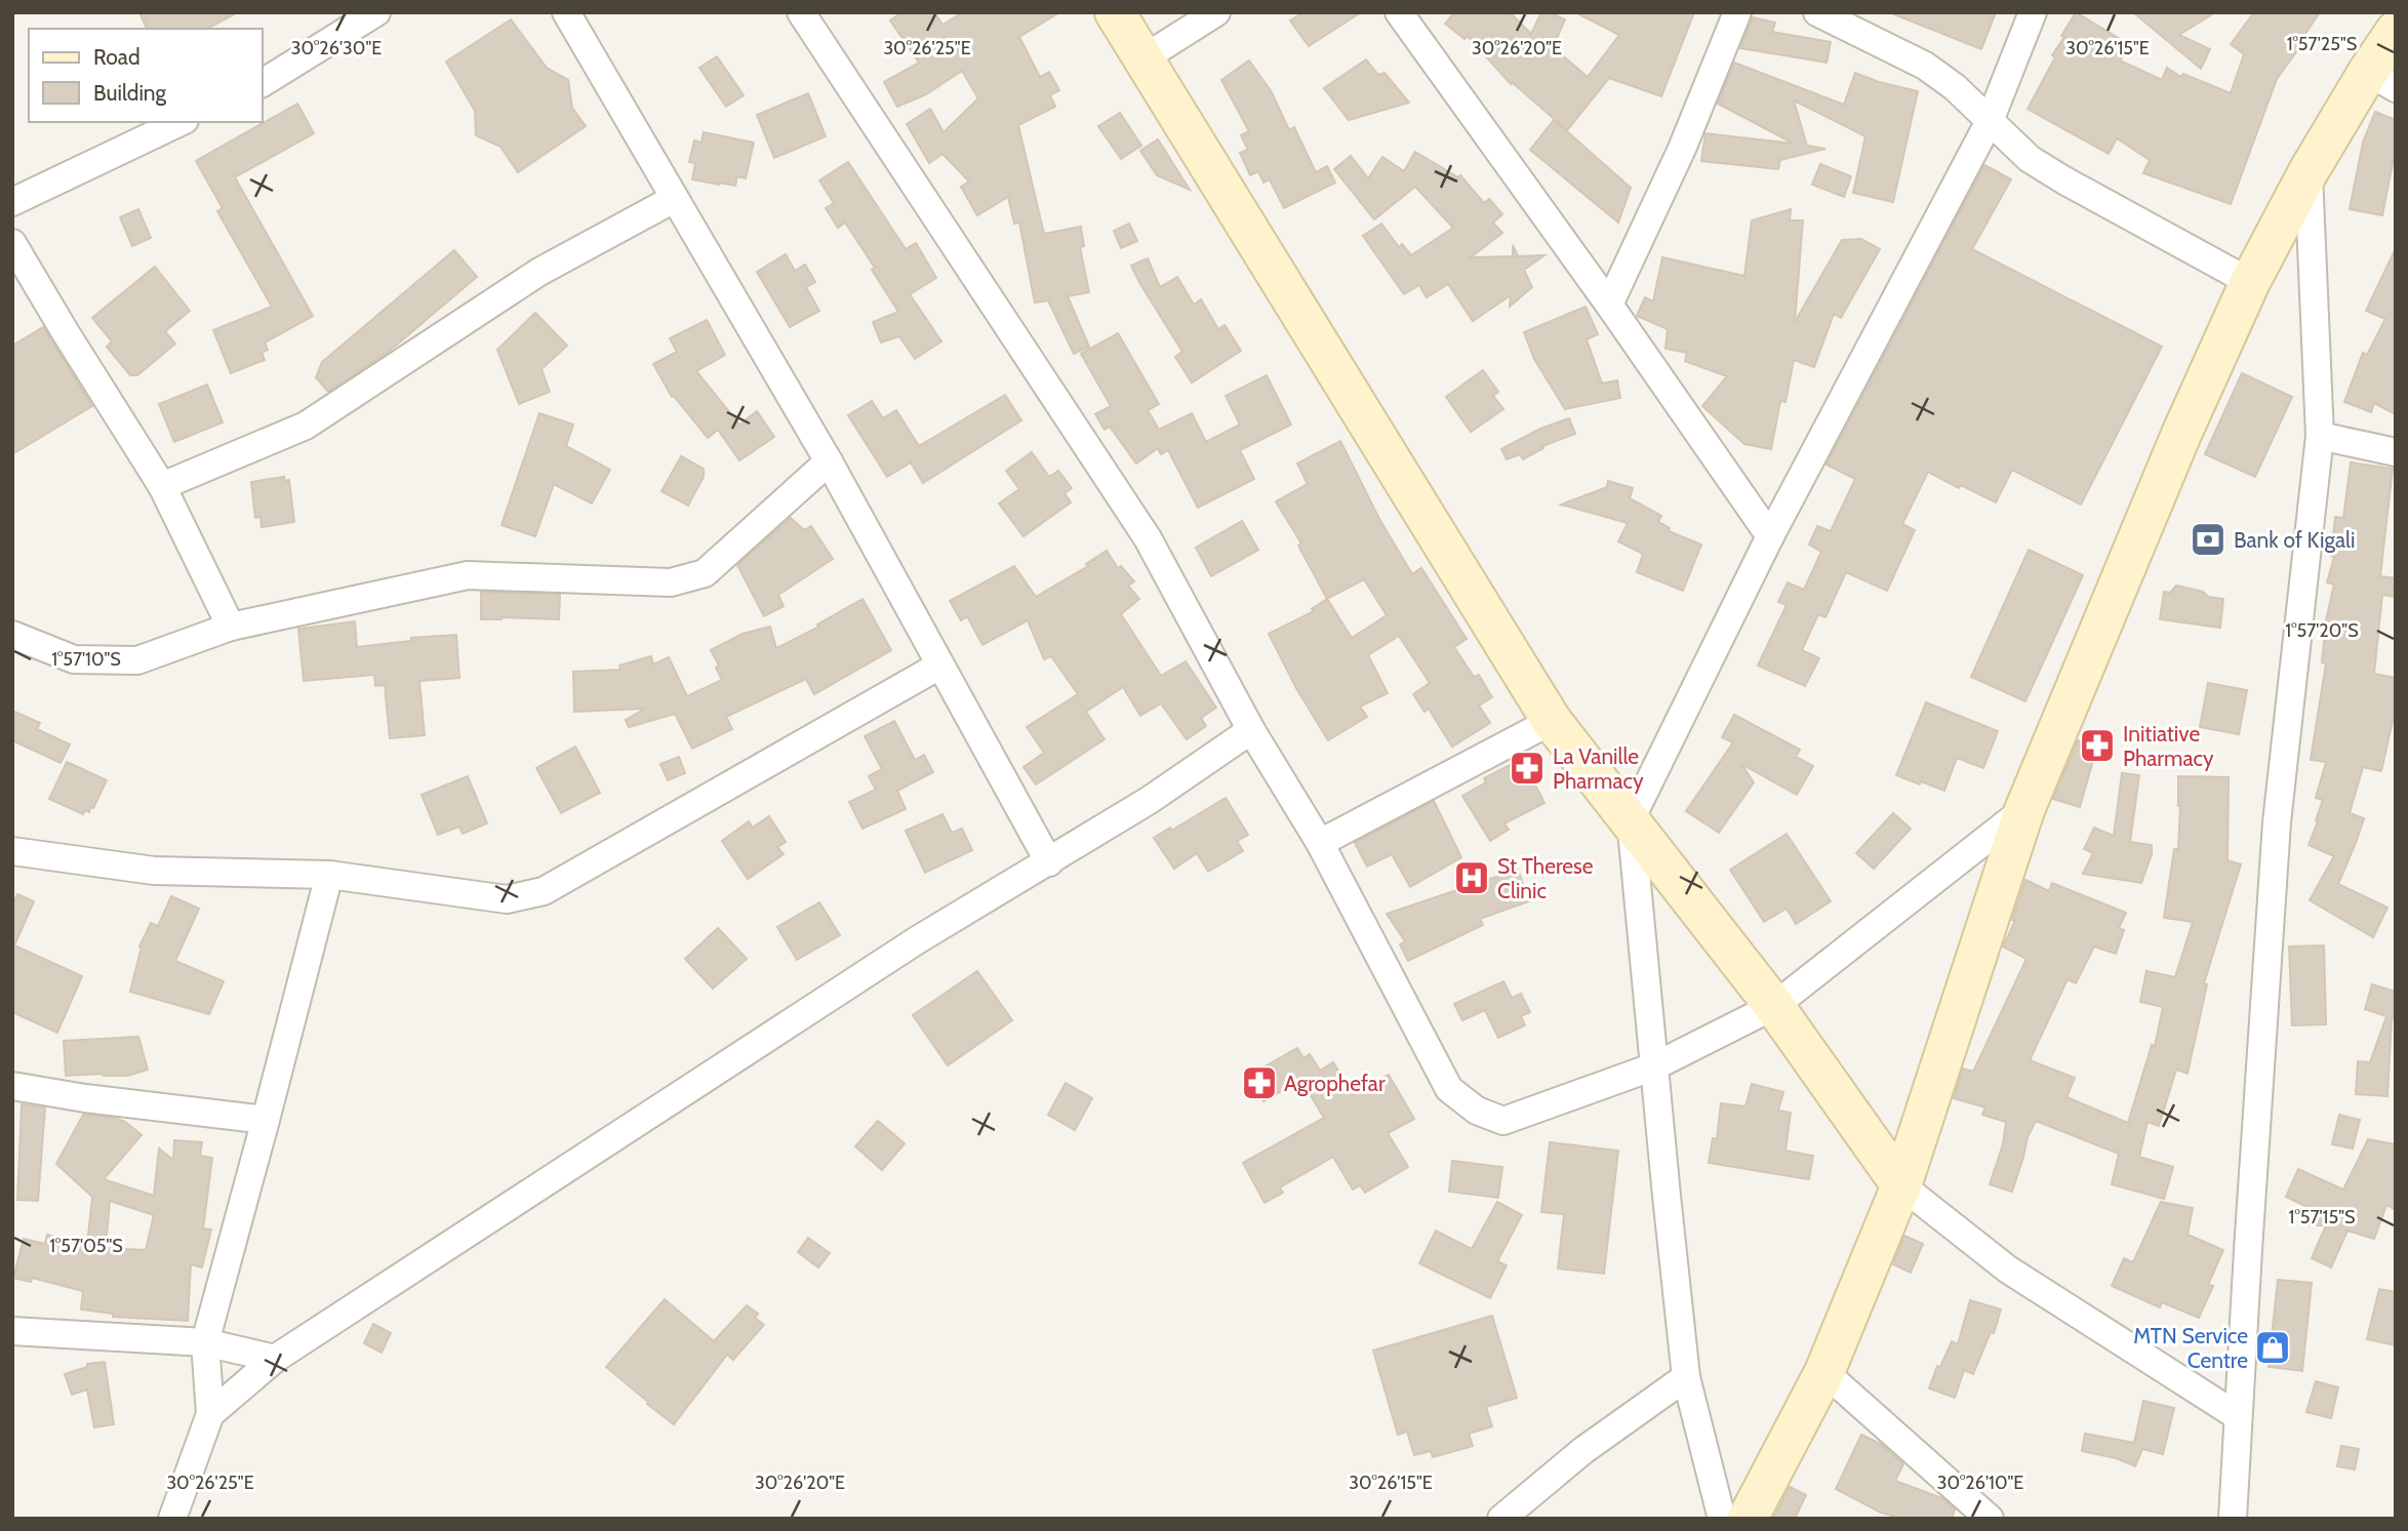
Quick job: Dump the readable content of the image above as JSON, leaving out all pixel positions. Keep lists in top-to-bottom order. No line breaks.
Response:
{"places":{"bank":["Bank of Kigali"],"pharmacy":["Initiative Pharmacy","La Vanille Pharmacy","Agrophefar"],"hospital":["St Therese Clinic"],"shop":["MTN Service Centre"]},"legend":["Road","Building"],"coordinates":["1°57'25\"S","30°26'30\"E","30°26'25\"E","30°26'20\"E","30°26'15\"E","1°57'20\"S","1°57'10\"S","1°57'15\"S","1°57'05\"S","30°26'10\"E"]}
